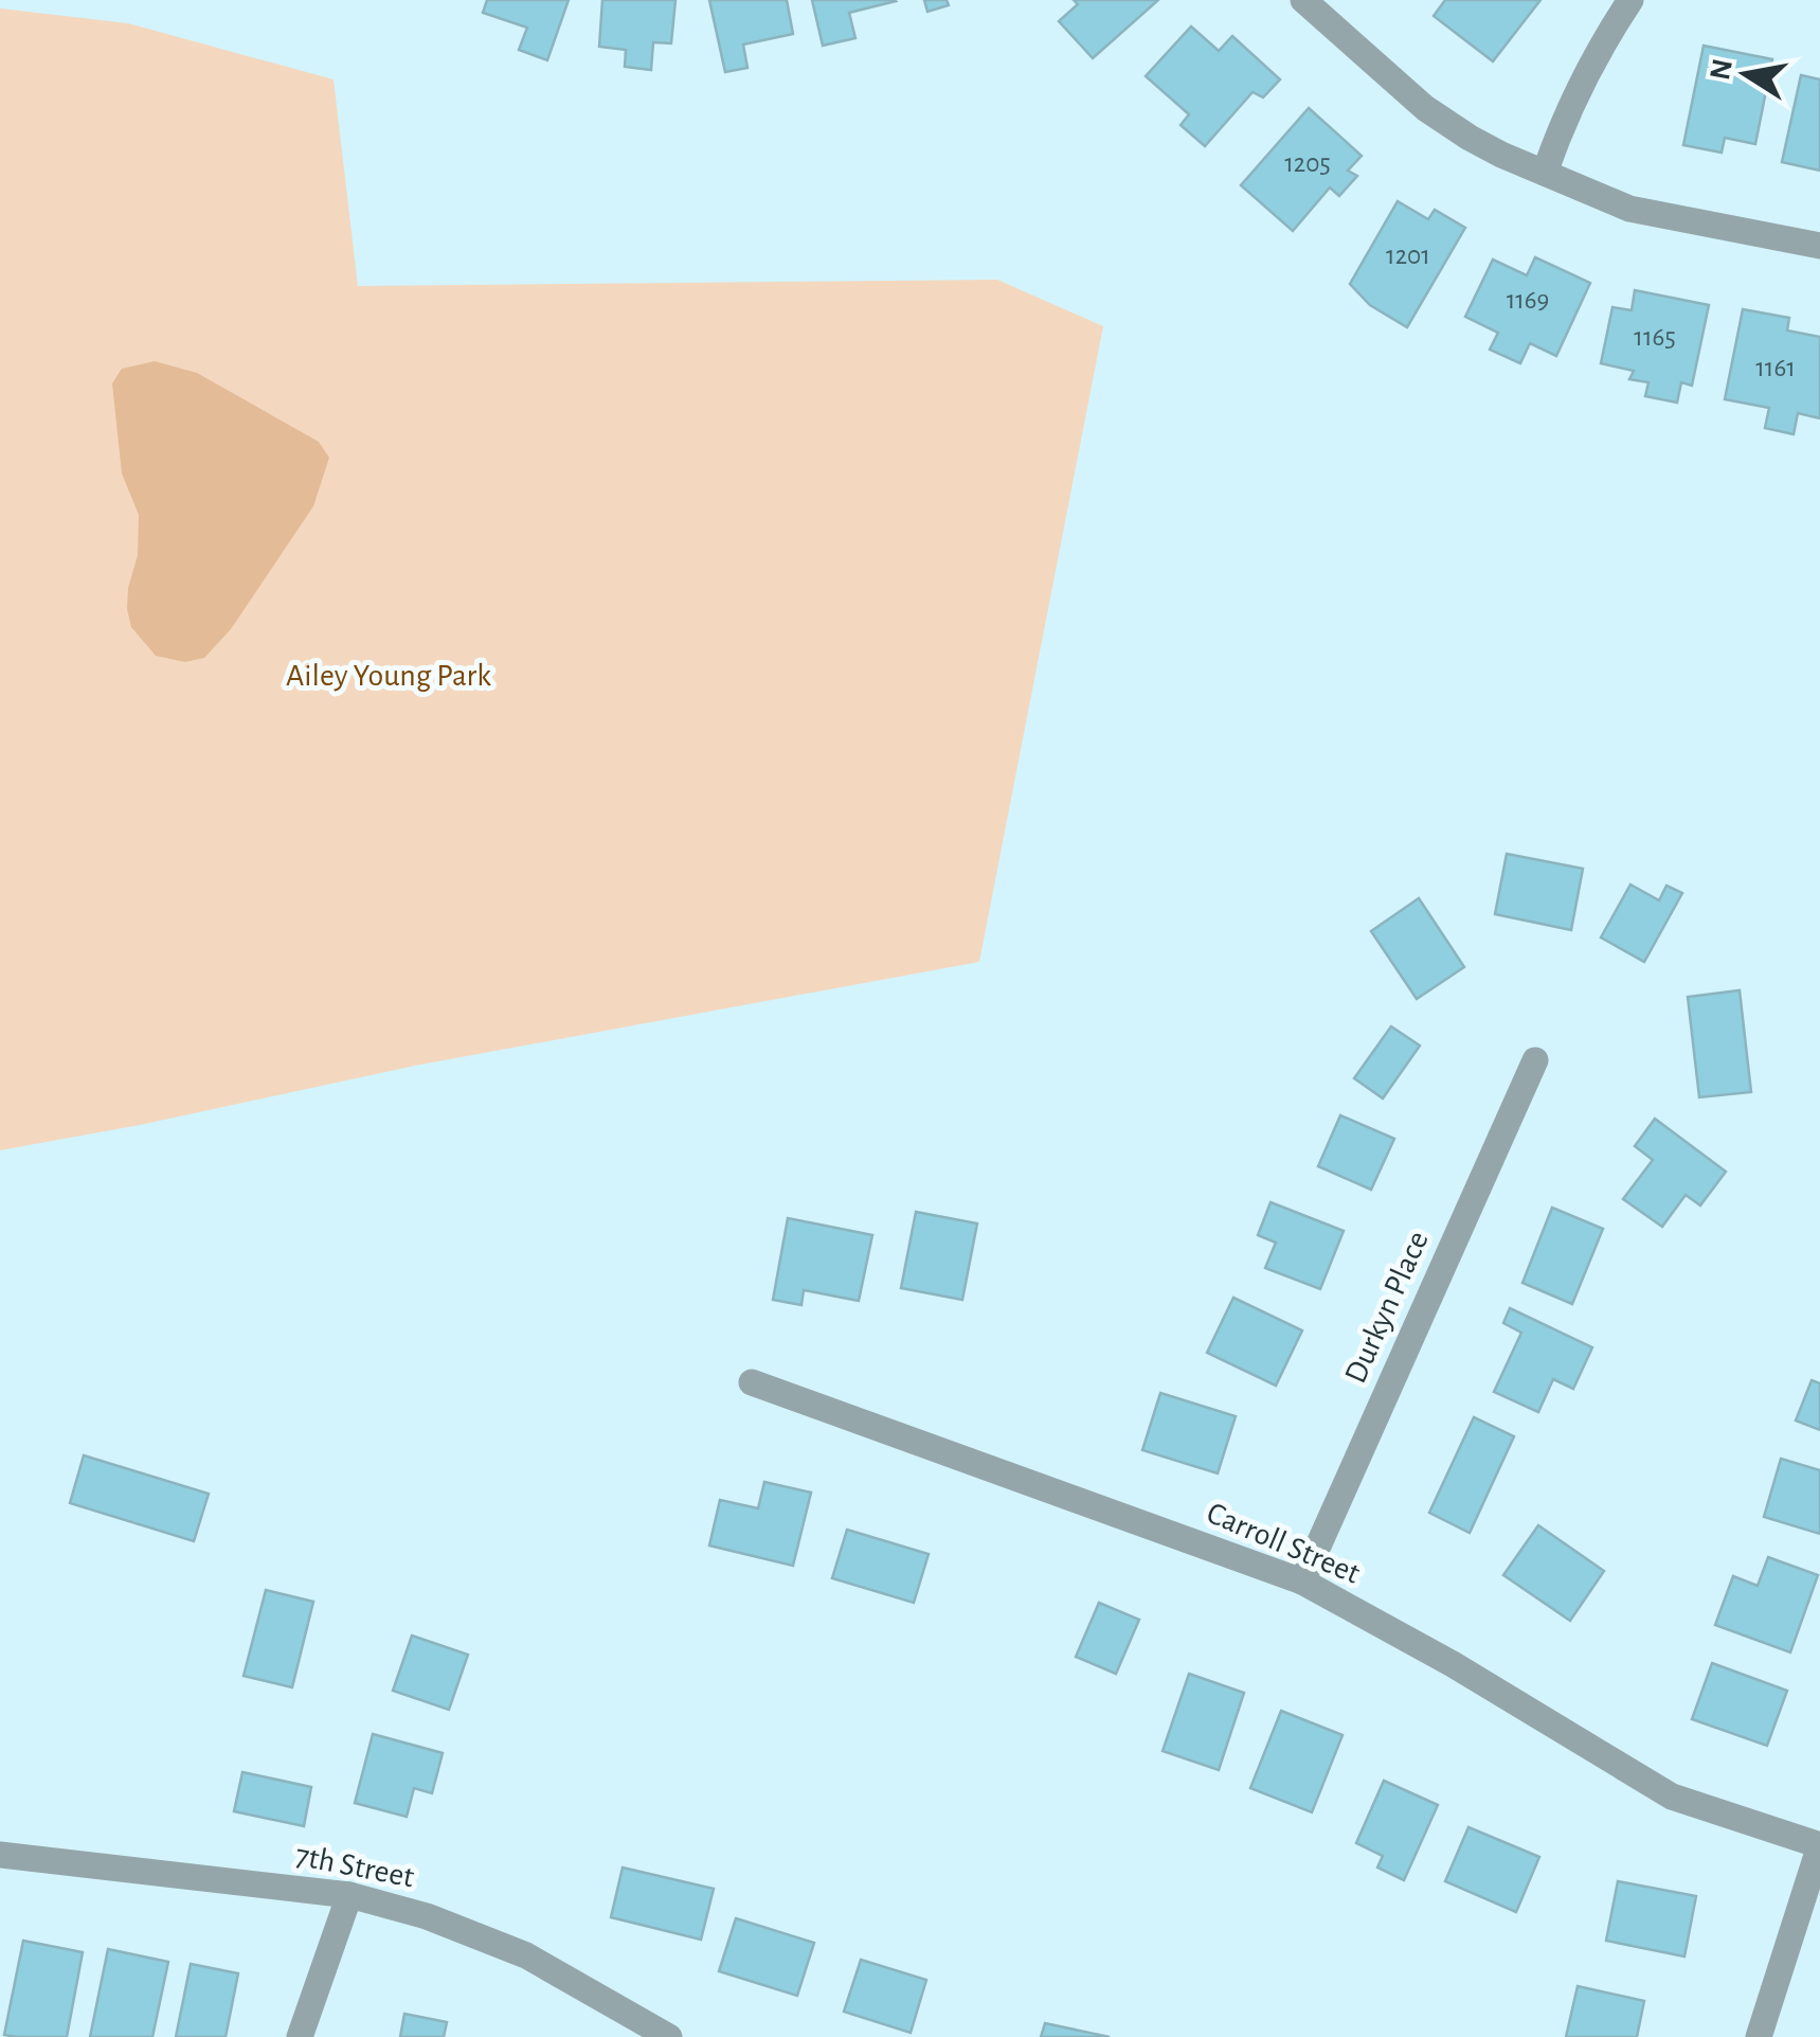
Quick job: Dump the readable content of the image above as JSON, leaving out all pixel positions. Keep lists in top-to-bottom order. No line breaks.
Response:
{"streets":{"street":["Durkyn Place","Carroll Street","7th Street"]},"crossings":[["Durkyn Place","Carroll Street"]],"parks":["Ailey Young Park"],"house_numbers":["1205","1201","1169","1165","1161"],"north":"left"}
